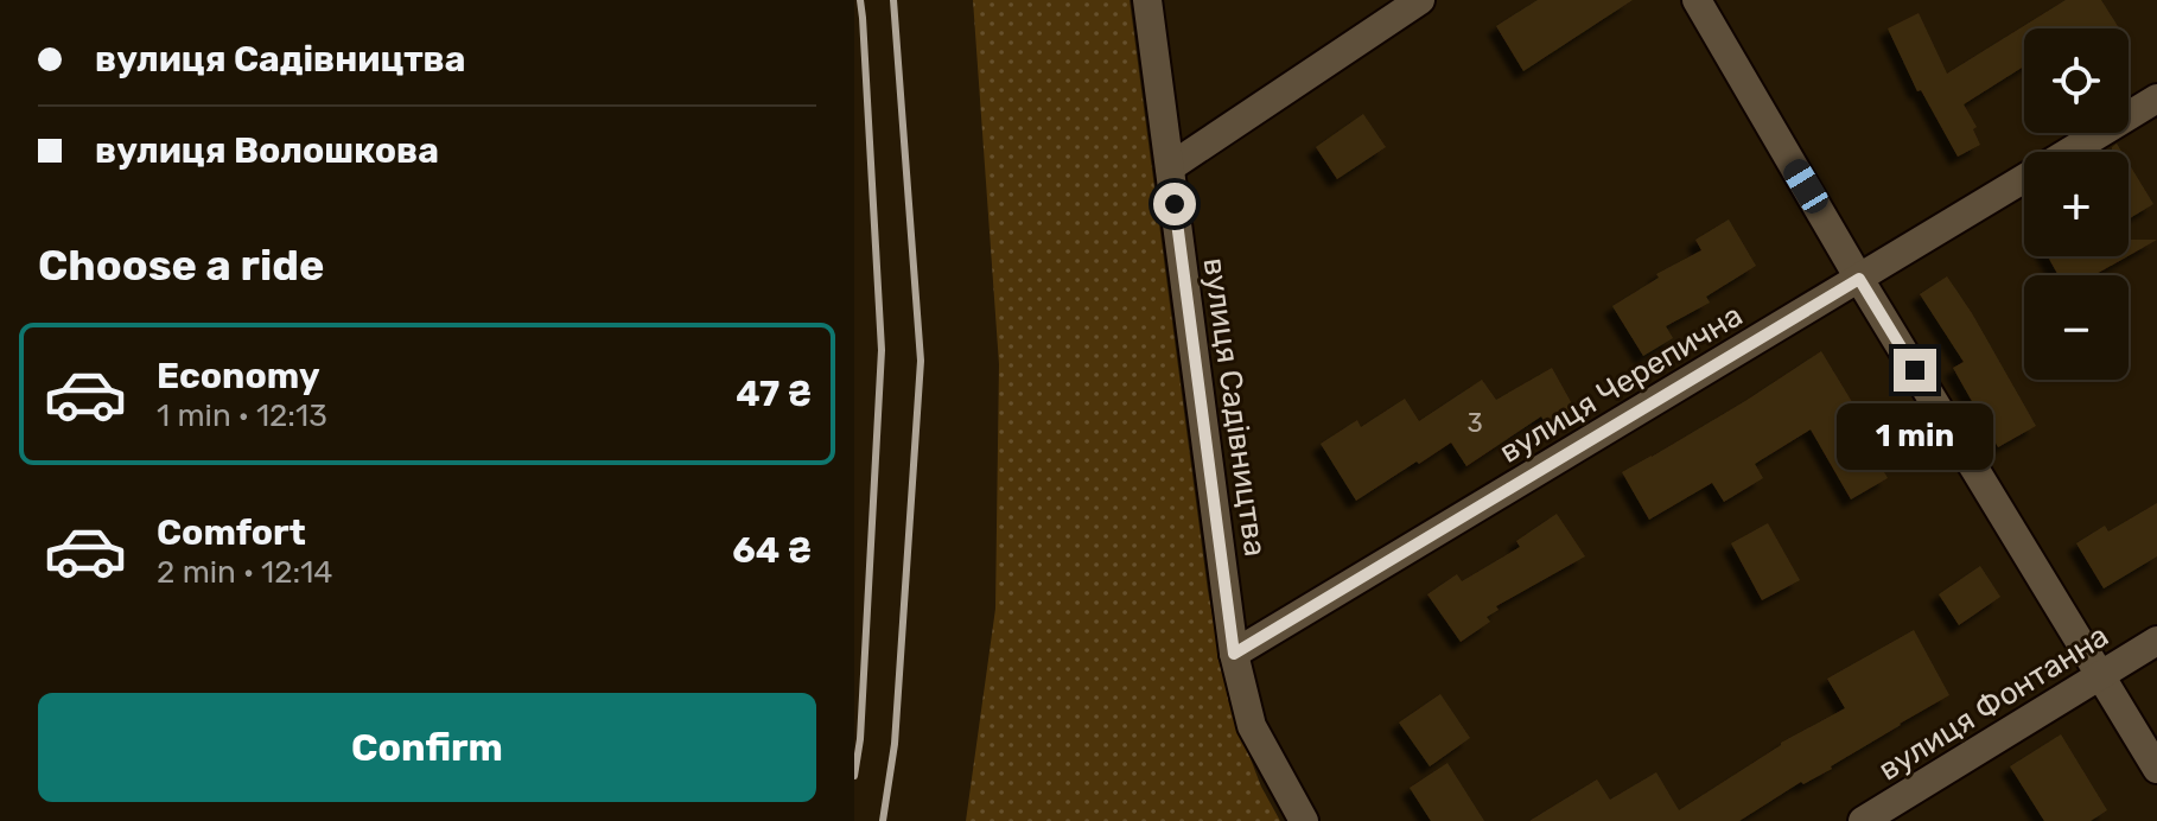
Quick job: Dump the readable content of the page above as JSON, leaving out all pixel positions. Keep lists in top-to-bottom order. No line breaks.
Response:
{"streets":{"street":["вулиця Черепична","вулиця Садівництва","вулиця Фонтанна"]},"crossings":[["вулиця Черепична","вулиця Садівництва"]],"house_numbers":["3"],"page":{"banner":["вулиця Садівництва","вулиця Волошкова"],"map_buttons":["+","−"],"heading":"Choose a ride","list":[{"name":"Economy","note":"1 min · 12:13","value":"47 ₴"},{"name":"Comfort","note":"2 min · 12:14","value":"64 ₴"}],"bubble":"1 min","buttons":"Confirm"}}
